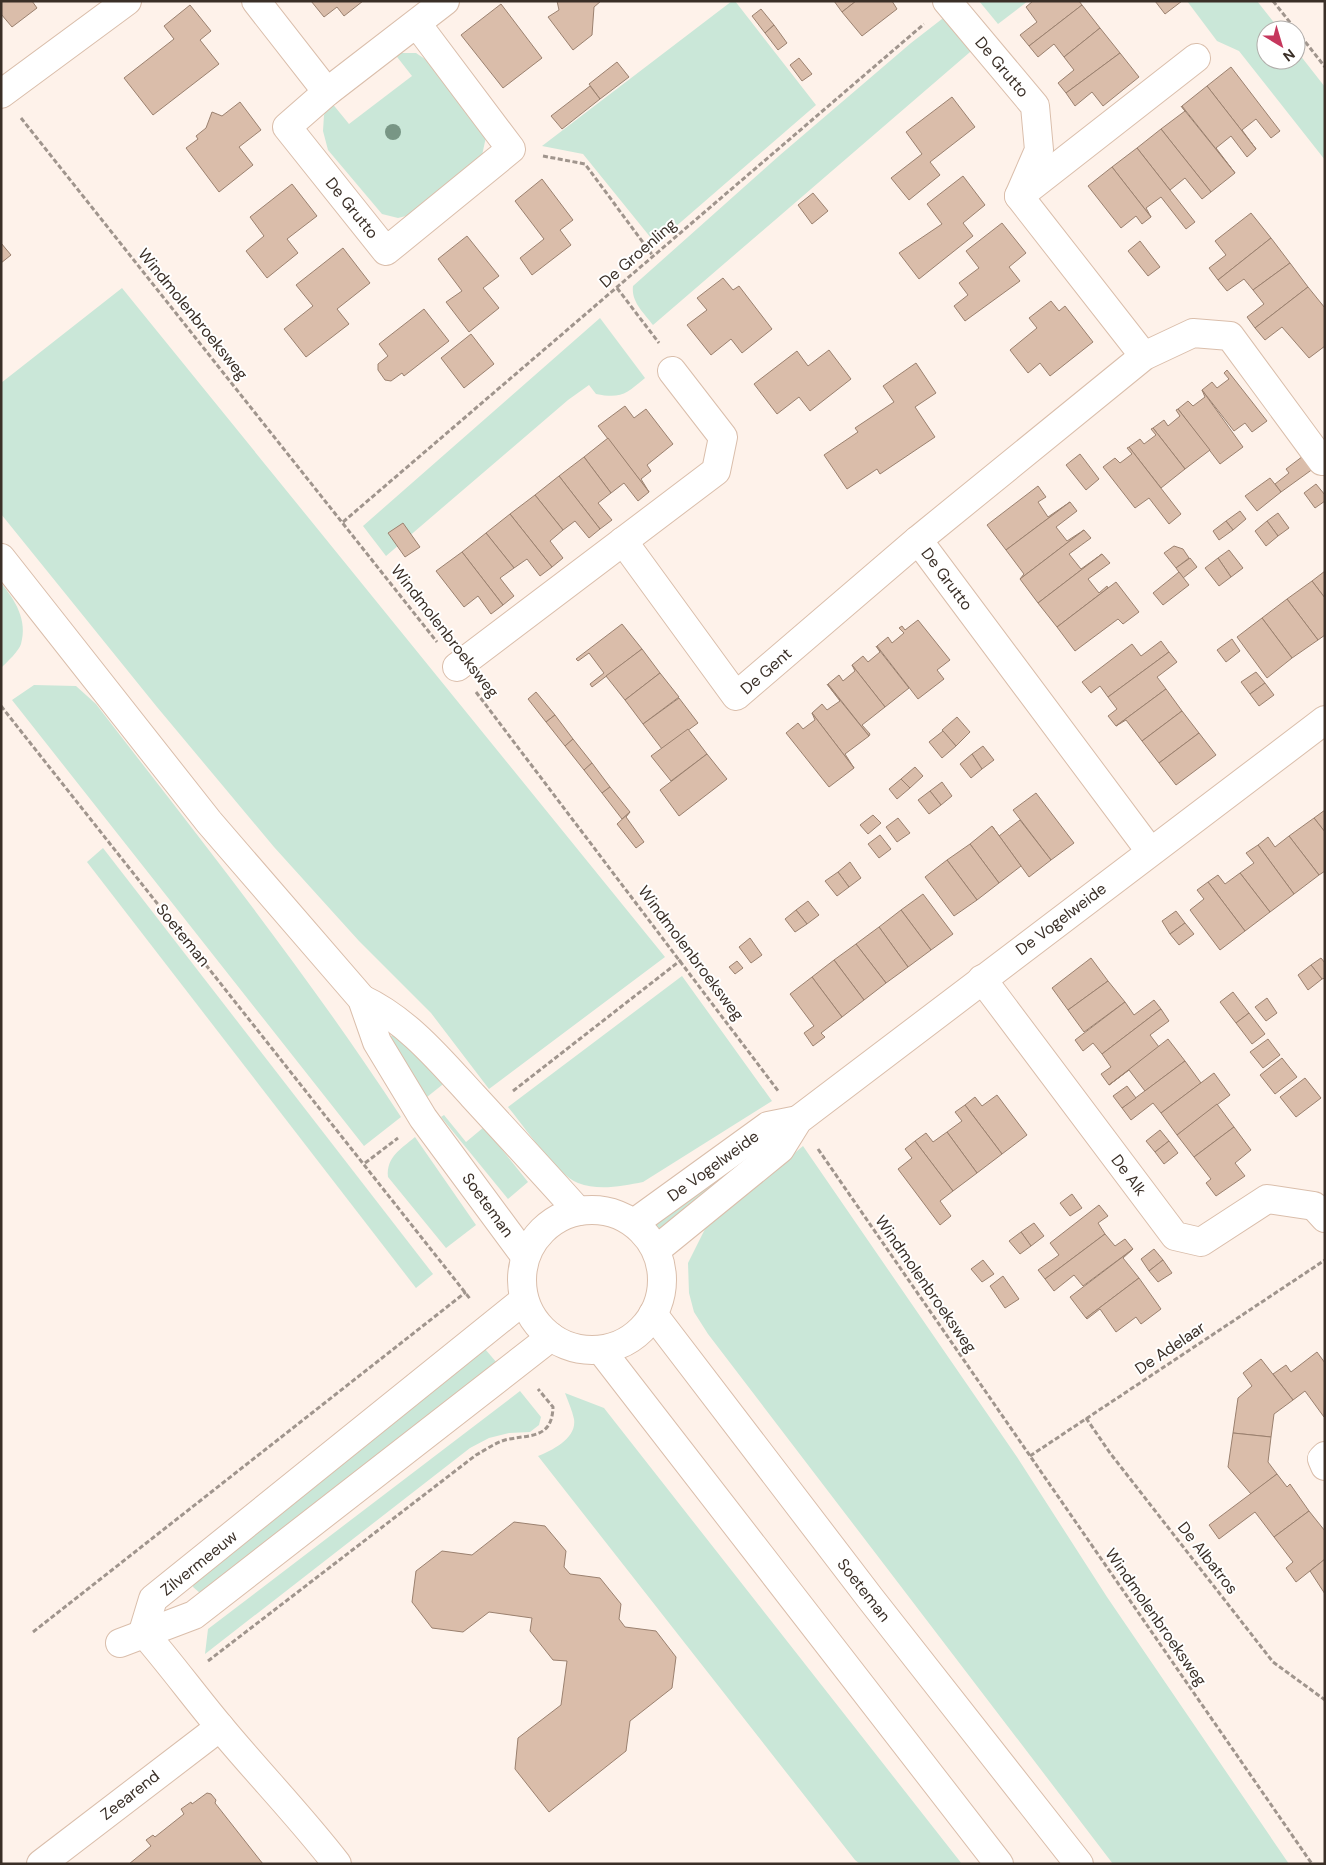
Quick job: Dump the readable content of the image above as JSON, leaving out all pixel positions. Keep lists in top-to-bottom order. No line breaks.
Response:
{"streets":{"street":["De Grutto","De Gent","De Vogelweide","Soeteman","De Alk","Zilvermeeuw","Zeearend"],"path":["De Groenling","Windmolenbroeksweg","De Adelaar","De Albatros"]},"crossings":[["De Grutto","De Groenling"],["De Grutto","De Gent"],["De Grutto","De Vogelweide"],["De Groenling","Windmolenbroeksweg"],["Windmolenbroeksweg","De Vogelweide"],["Windmolenbroeksweg","De Adelaar"],["De Vogelweide","Soeteman"],["De Vogelweide","De Alk"],["De Vogelweide","Zilvermeeuw"],["Soeteman","Zilvermeeuw"],["De Adelaar","De Albatros"]],"north":"bottom right"}
